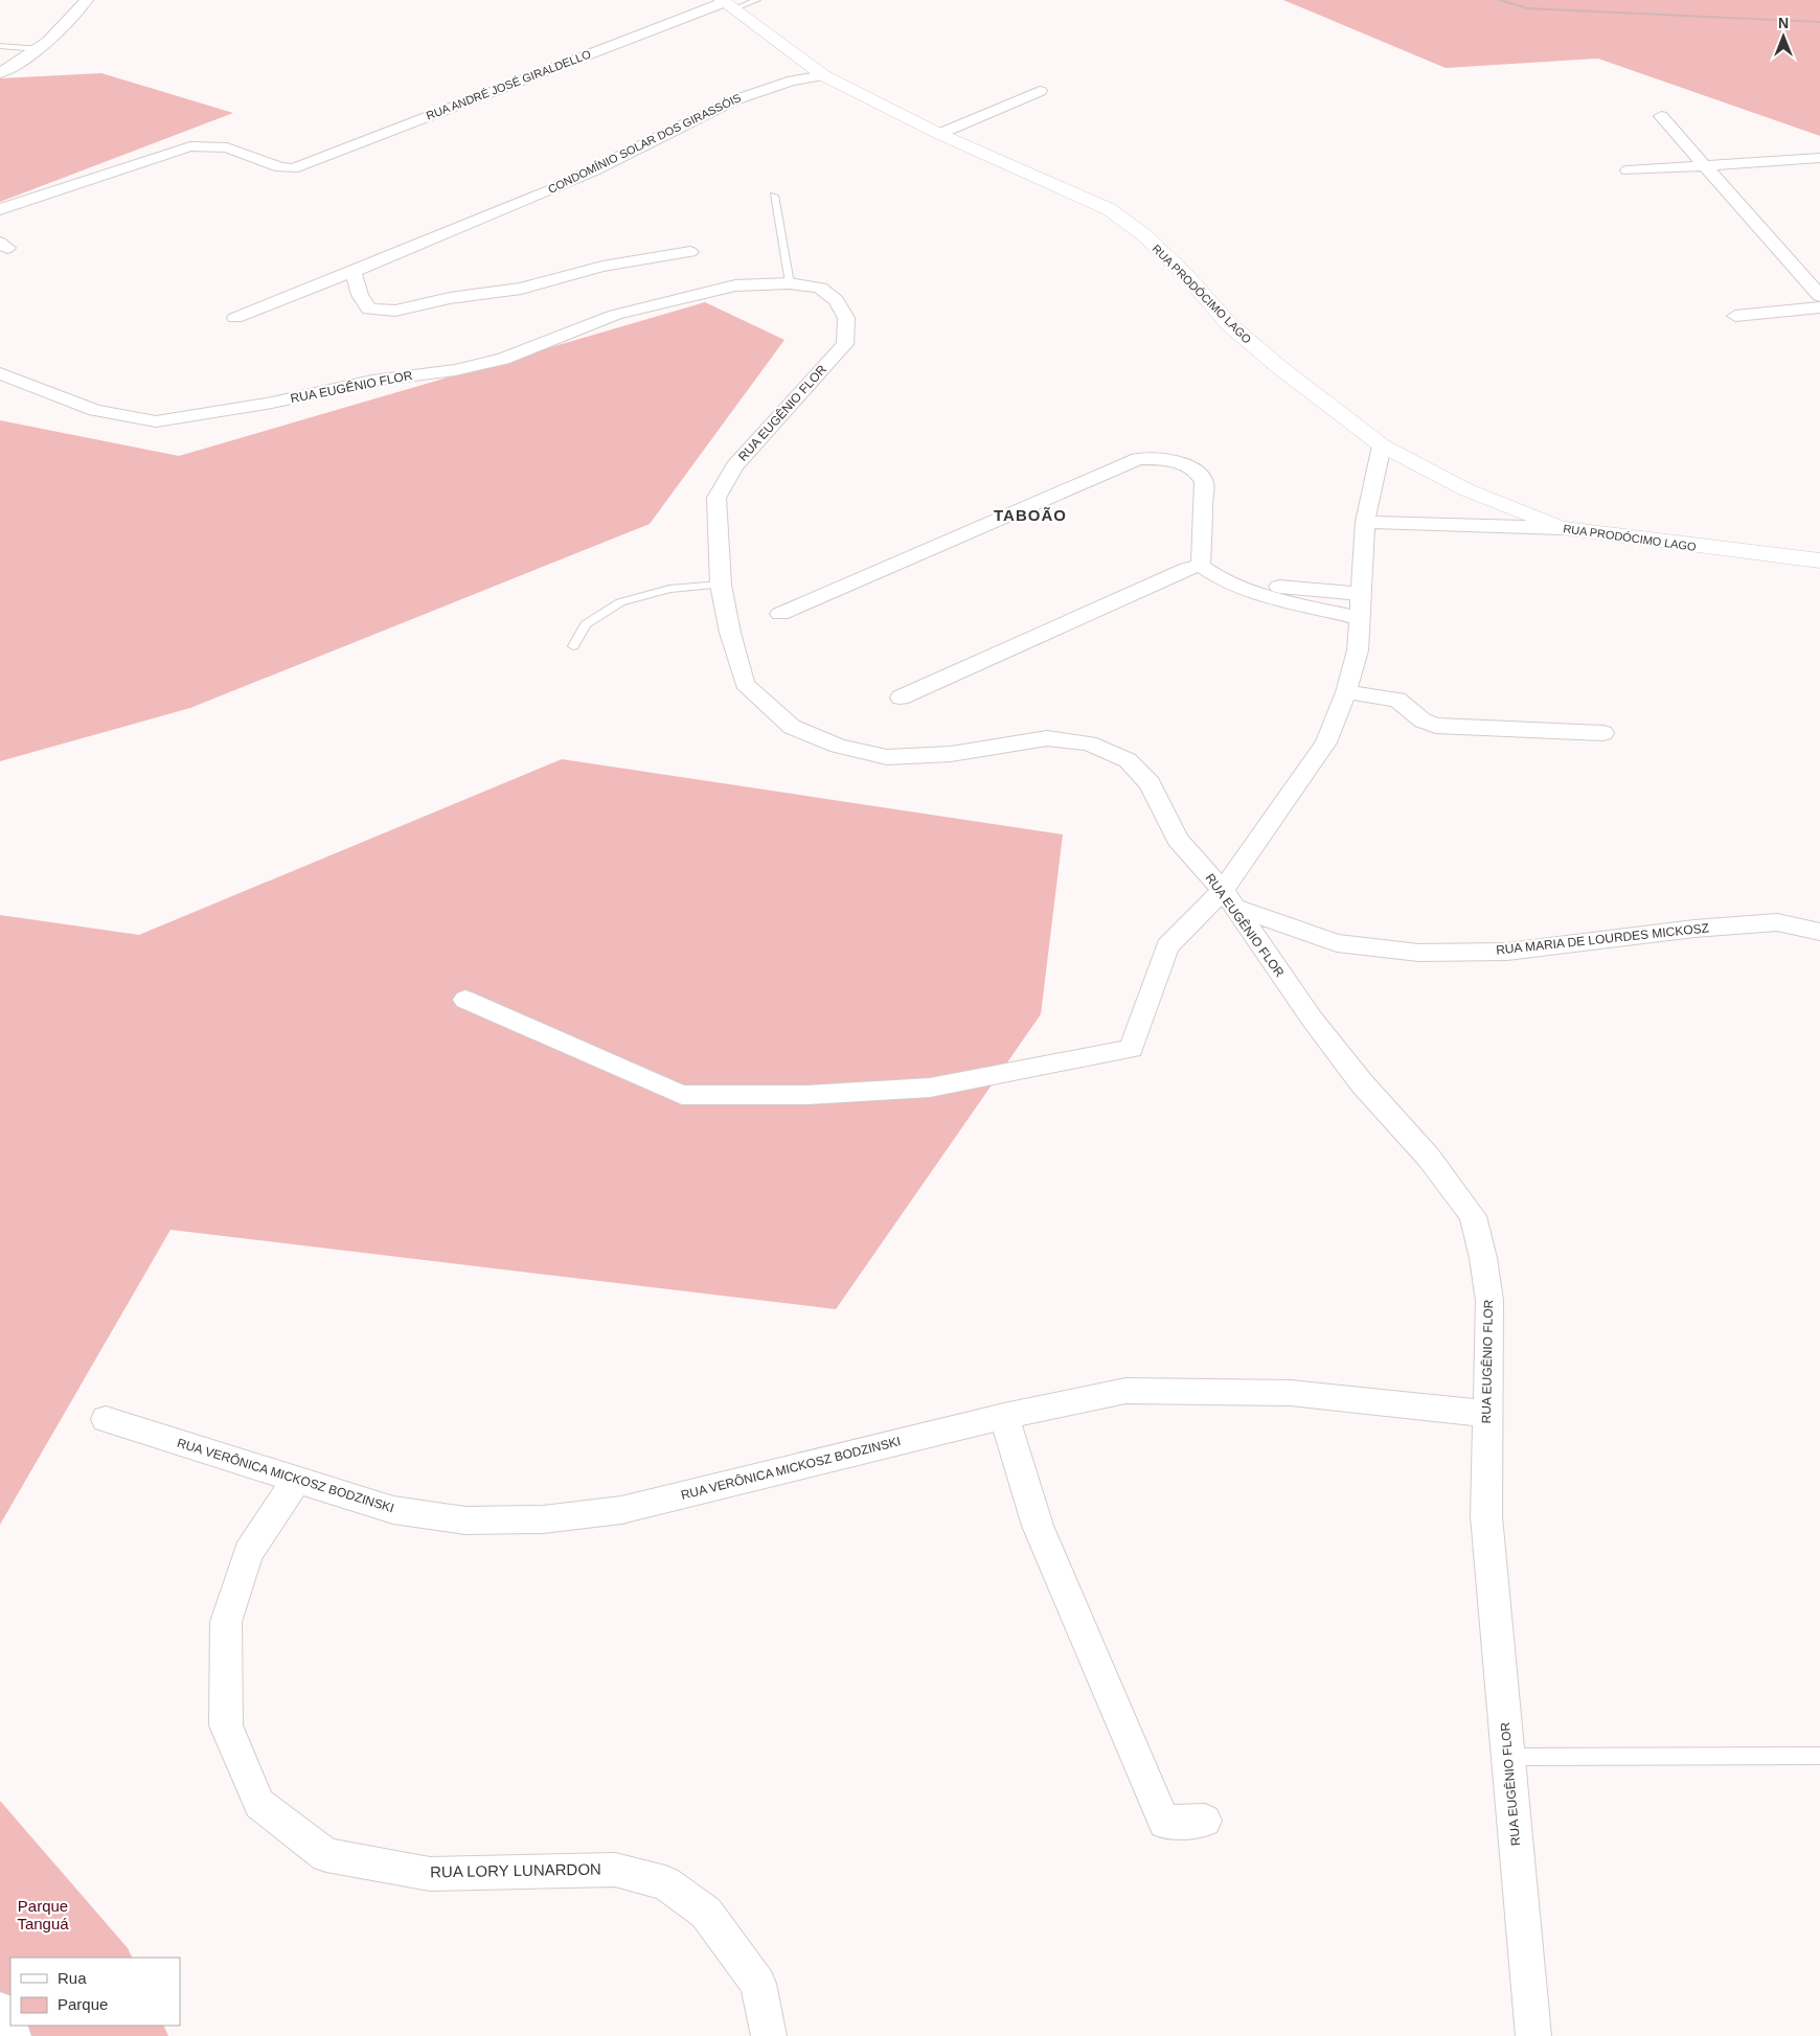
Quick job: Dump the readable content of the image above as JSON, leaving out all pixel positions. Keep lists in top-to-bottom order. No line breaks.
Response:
{"streets":{"main road":["RUA PRODÓCIMO LAGO"],"street":["RUA ANDRÉ JOSÉ GIRALDELLO","CONDOMÍNIO SOLAR DOS GIRASSÓIS","RUA EUGÊNIO FLOR","RUA MARIA DE LOURDES MICKOSZ","RUA VERÔNICA MICKOSZ BODZINSKI","RUA LORY LUNARDON"]},"crossings":[["RUA ANDRÉ JOSÉ GIRALDELLO","RUA PRODÓCIMO LAGO"],["CONDOMÍNIO SOLAR DOS GIRASSÓIS","RUA PRODÓCIMO LAGO"],["RUA EUGÊNIO FLOR","RUA MARIA DE LOURDES MICKOSZ"],["RUA EUGÊNIO FLOR","RUA VERÔNICA MICKOSZ BODZINSKI"],["RUA VERÔNICA MICKOSZ BODZINSKI","RUA LORY LUNARDON"]],"districts":["TABOÃO"],"parks":["Parque Tanguá"],"legend":["Rua","Parque"],"north":"top"}
